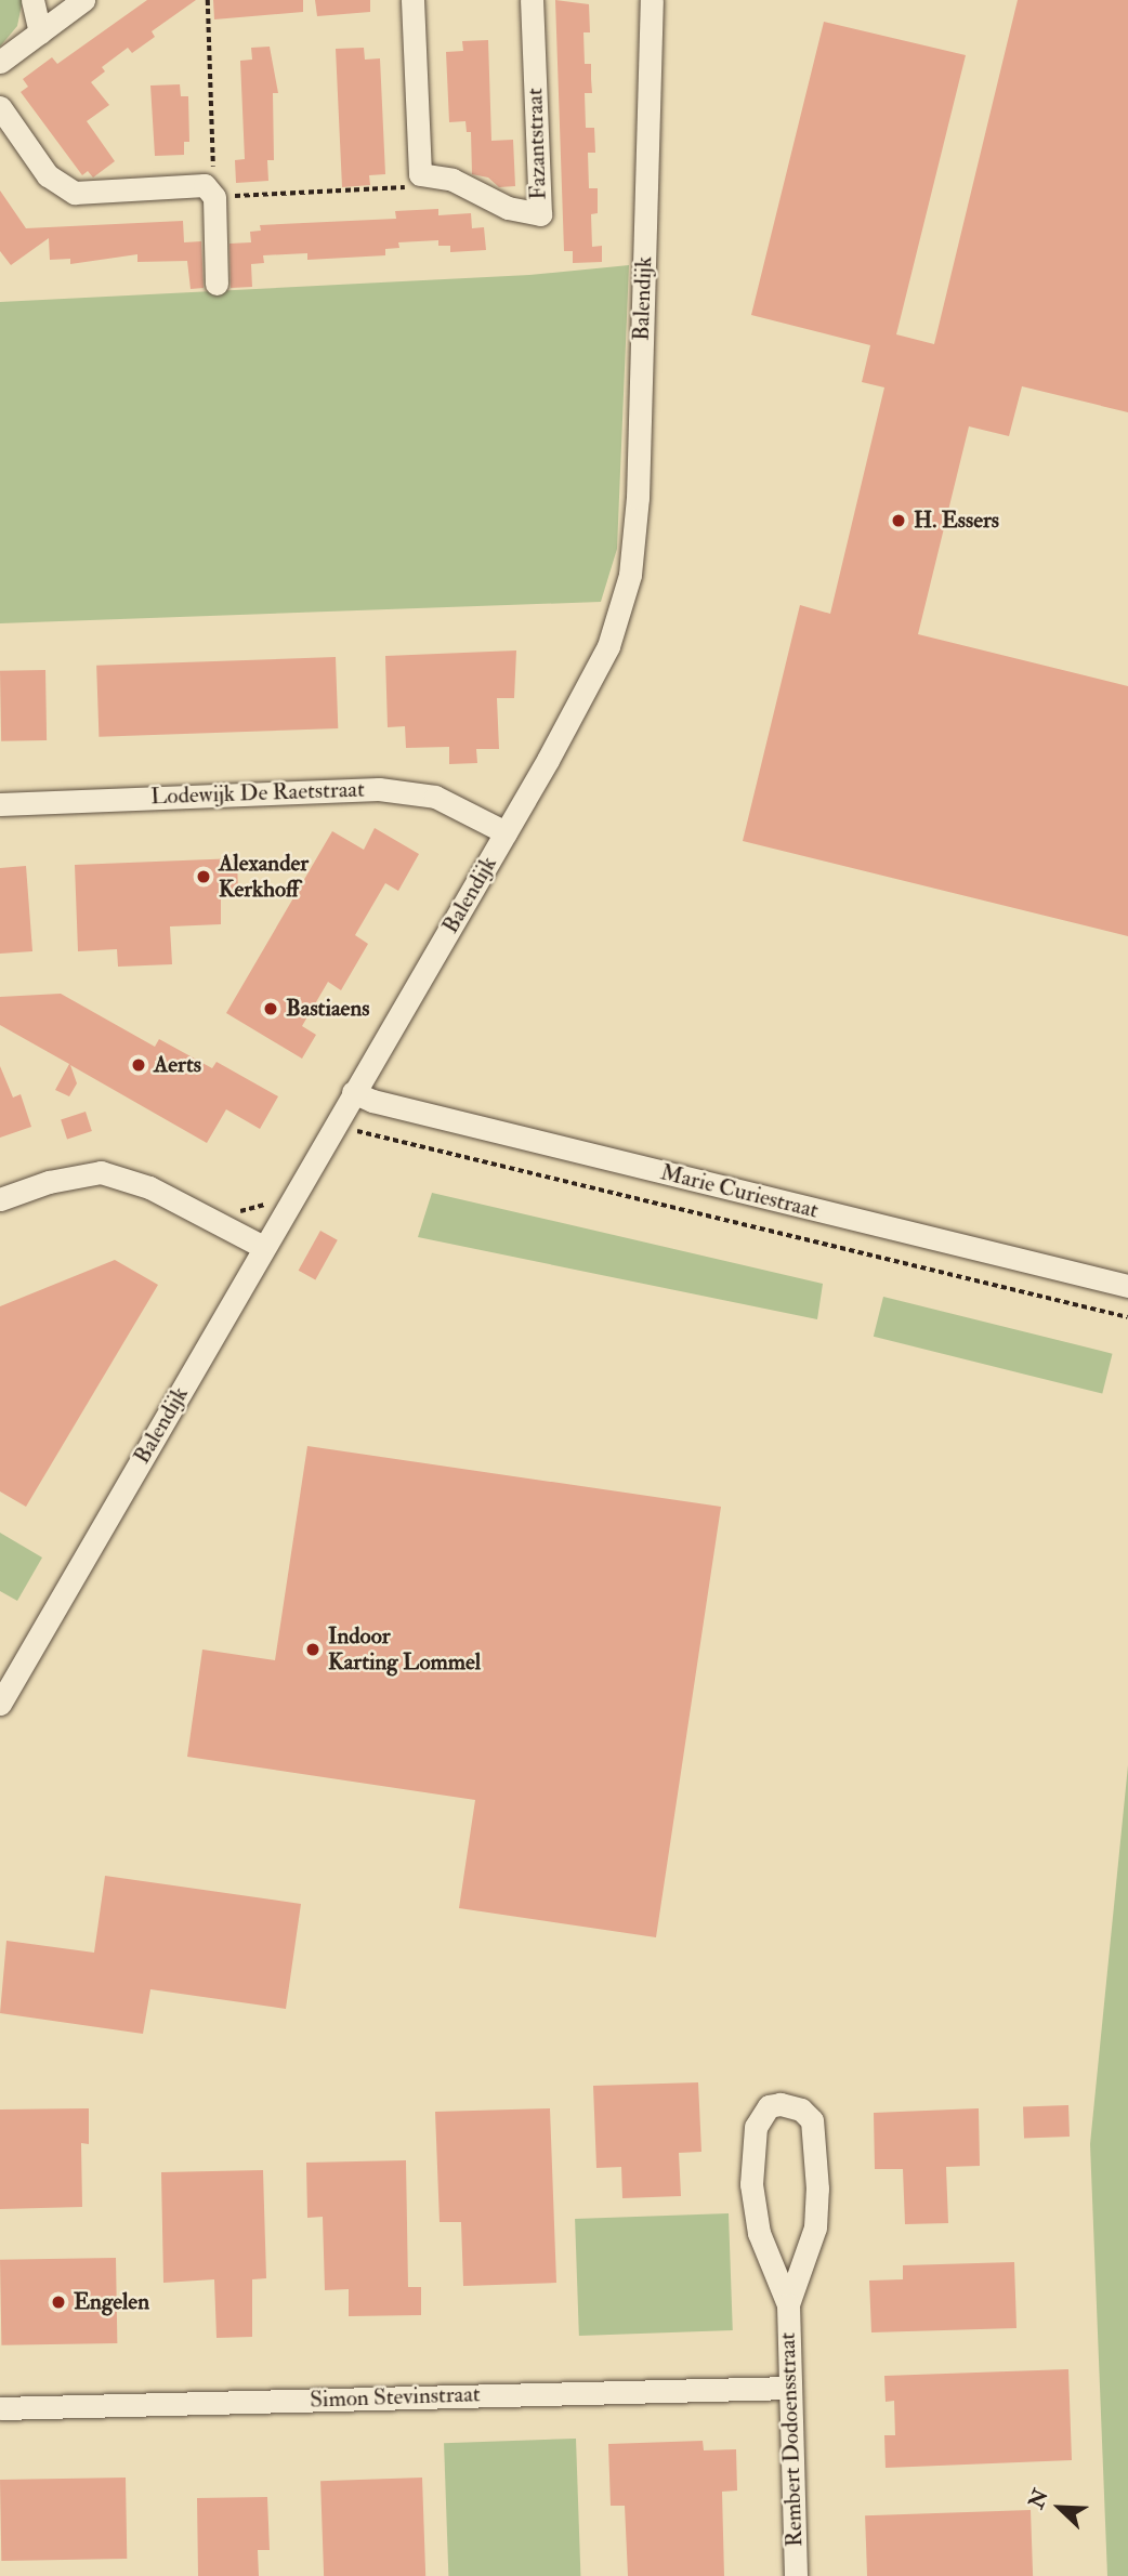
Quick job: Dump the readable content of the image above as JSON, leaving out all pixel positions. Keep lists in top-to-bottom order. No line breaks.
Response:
{"streets":{"street":["Fazantstraat","Balendijk","Lodewijk De Raetstraat","Marie Curiestraat","Simon Stevinstraat","Rembert Dodoensstraat"]},"crossings":[["Balendijk","Lodewijk De Raetstraat"],["Balendijk","Marie Curiestraat"],["Simon Stevinstraat","Rembert Dodoensstraat"]],"places":["H. Essers","Alexander Kerkhoff","Bastiaens","Aerts","Indoor Karting Lommel","Engelen"],"north":"top left"}
